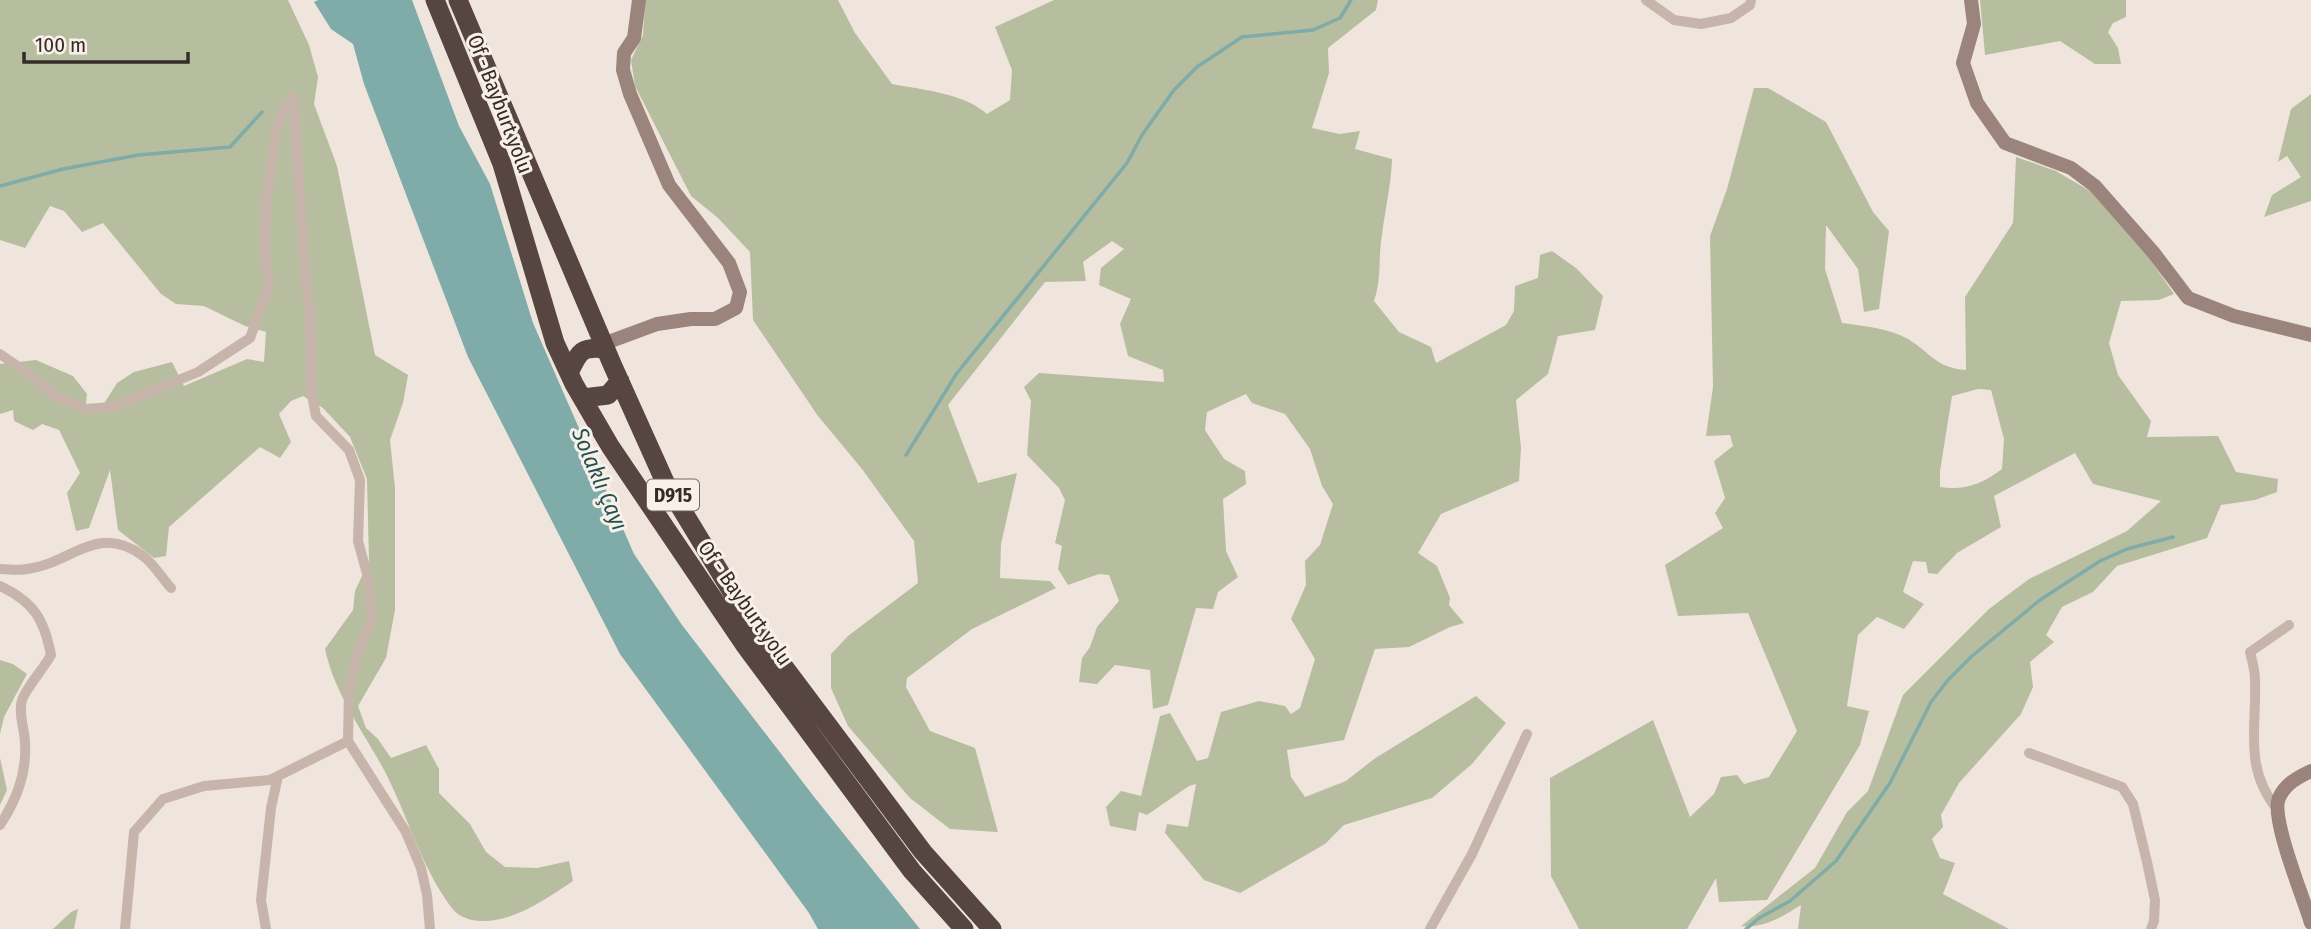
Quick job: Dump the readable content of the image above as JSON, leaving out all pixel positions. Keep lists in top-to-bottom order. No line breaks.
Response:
{"streets":{"highway":["Of - Bayburt yolu","D915"]},"water":["Solaklı Çayı"],"scale_bar":"100 m"}
